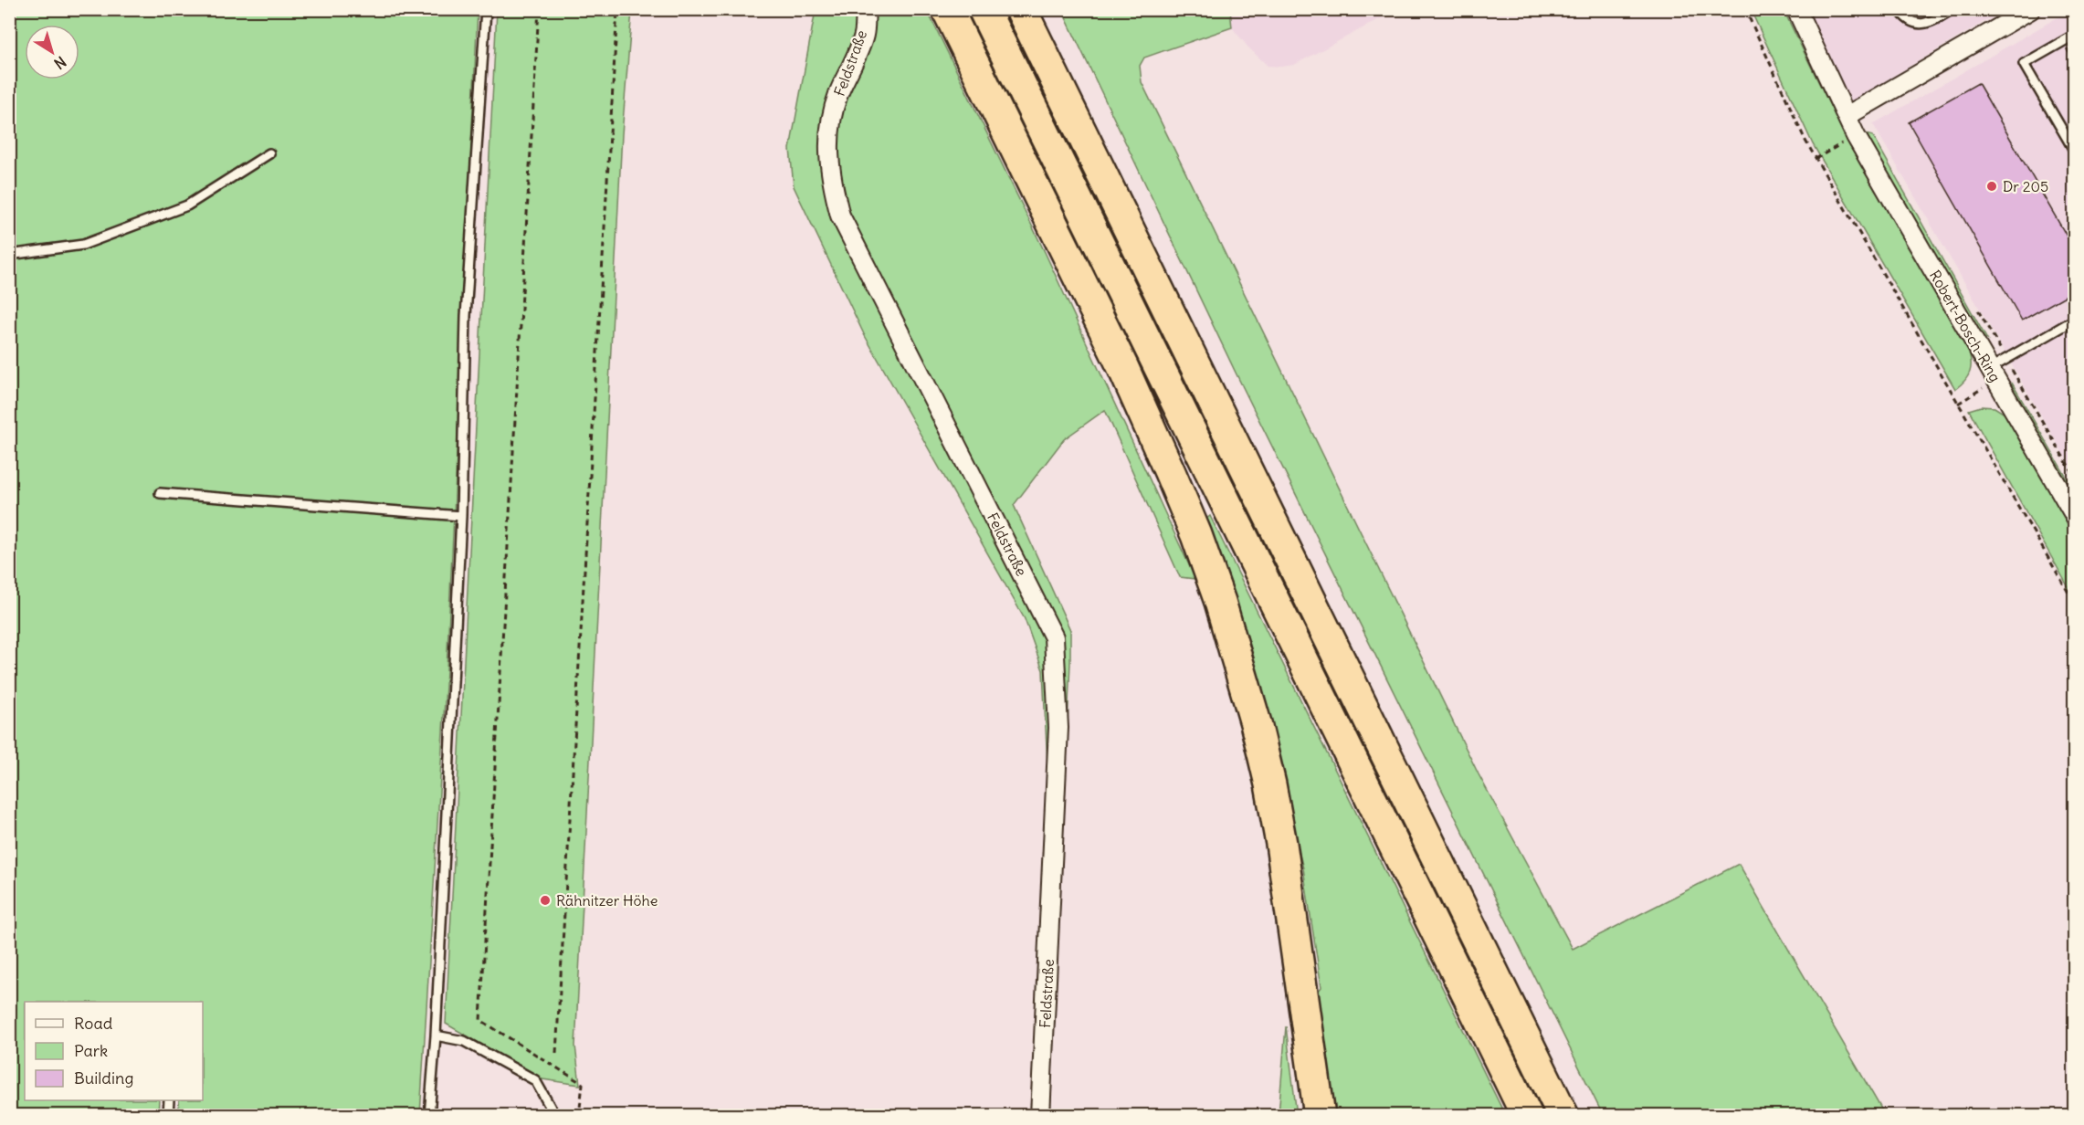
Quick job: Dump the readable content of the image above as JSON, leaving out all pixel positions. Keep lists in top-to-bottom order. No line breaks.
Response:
{"streets":{"street":["Feldstraße","Robert-Bosch-Ring"]},"places":["Dr 205","Rähnitzer Höhe"],"legend":["Road","Park","Building"],"north":"bottom right"}
